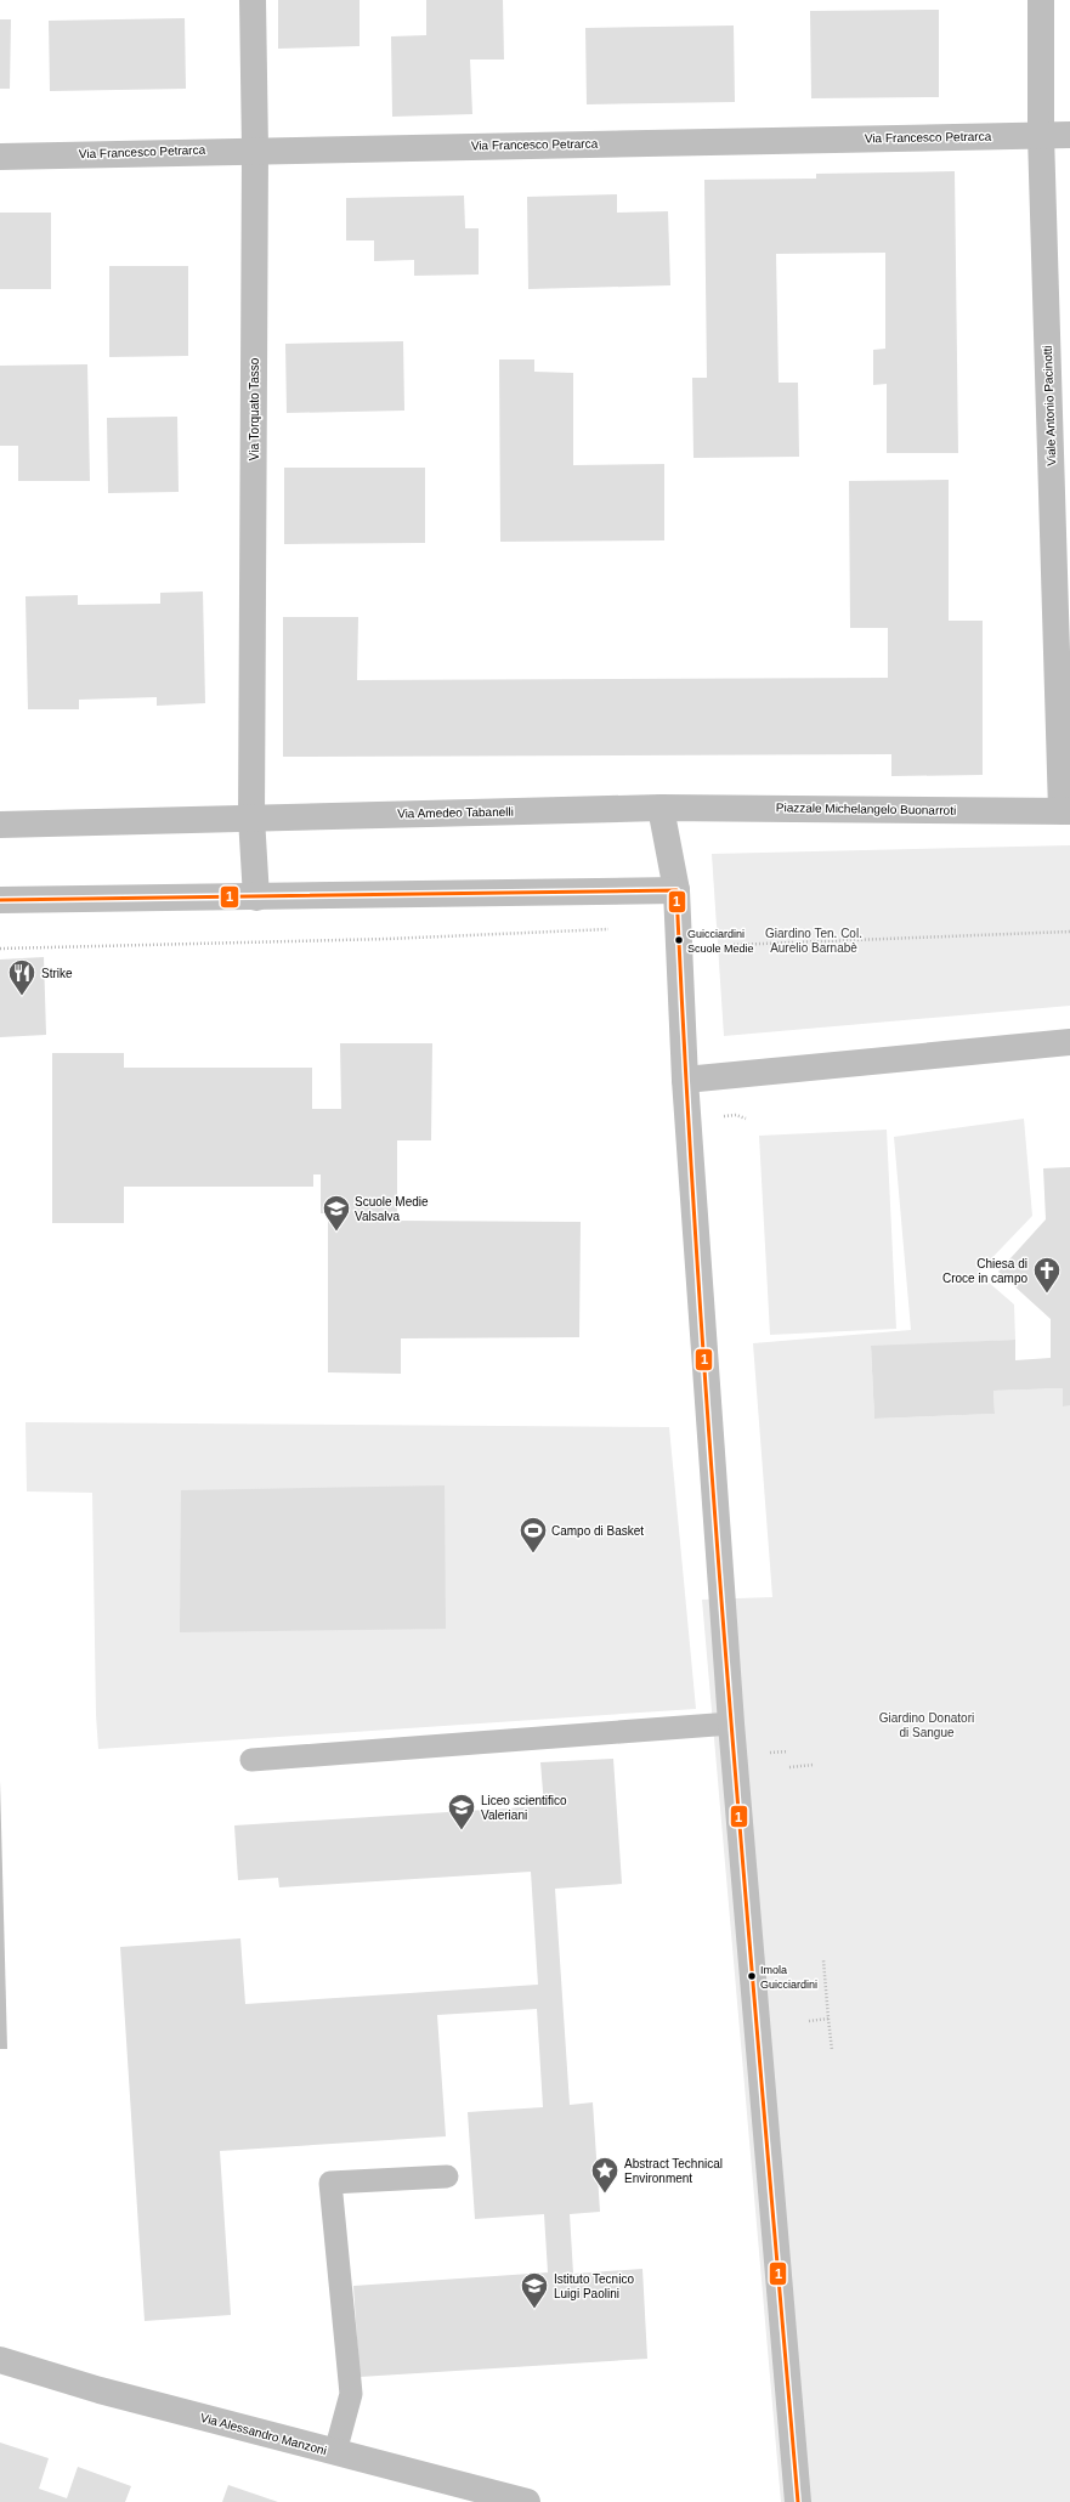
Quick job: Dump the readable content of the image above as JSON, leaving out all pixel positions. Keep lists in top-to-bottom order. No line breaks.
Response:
{"streets":{"street":["Via Francesco Petrarca","Viale Antonio Pacinotti","Via Torquato Tasso","Piazzale Michelangelo Buonarroti","Via Amedeo Tabanelli","Via Alessandro Manzoni"]},"crossings":[["Via Francesco Petrarca","Viale Antonio Pacinotti"],["Via Francesco Petrarca","Via Torquato Tasso"],["Viale Antonio Pacinotti","Piazzale Michelangelo Buonarroti"],["Via Torquato Tasso","Via Amedeo Tabanelli"],["Piazzale Michelangelo Buonarroti","Via Amedeo Tabanelli"]],"parks":["Giardino Ten. Col. Aurelio Barnabè","Giardino Donatori di Sangue"],"places":{"other":["Guicciardini Scuole Medie","Imola Guicciardini"],"restaurant":["Strike"],"school or university":["Scuole Medie Valsalva","Liceo scientifico Valeriani","Istituto Tecnico Luigi Paolini"],"church":["Chiesa di Croce in campo"],"sports":["Campo di Basket"],"place":["Abstract Technical Environment"]},"lines":["transit line 1"]}
